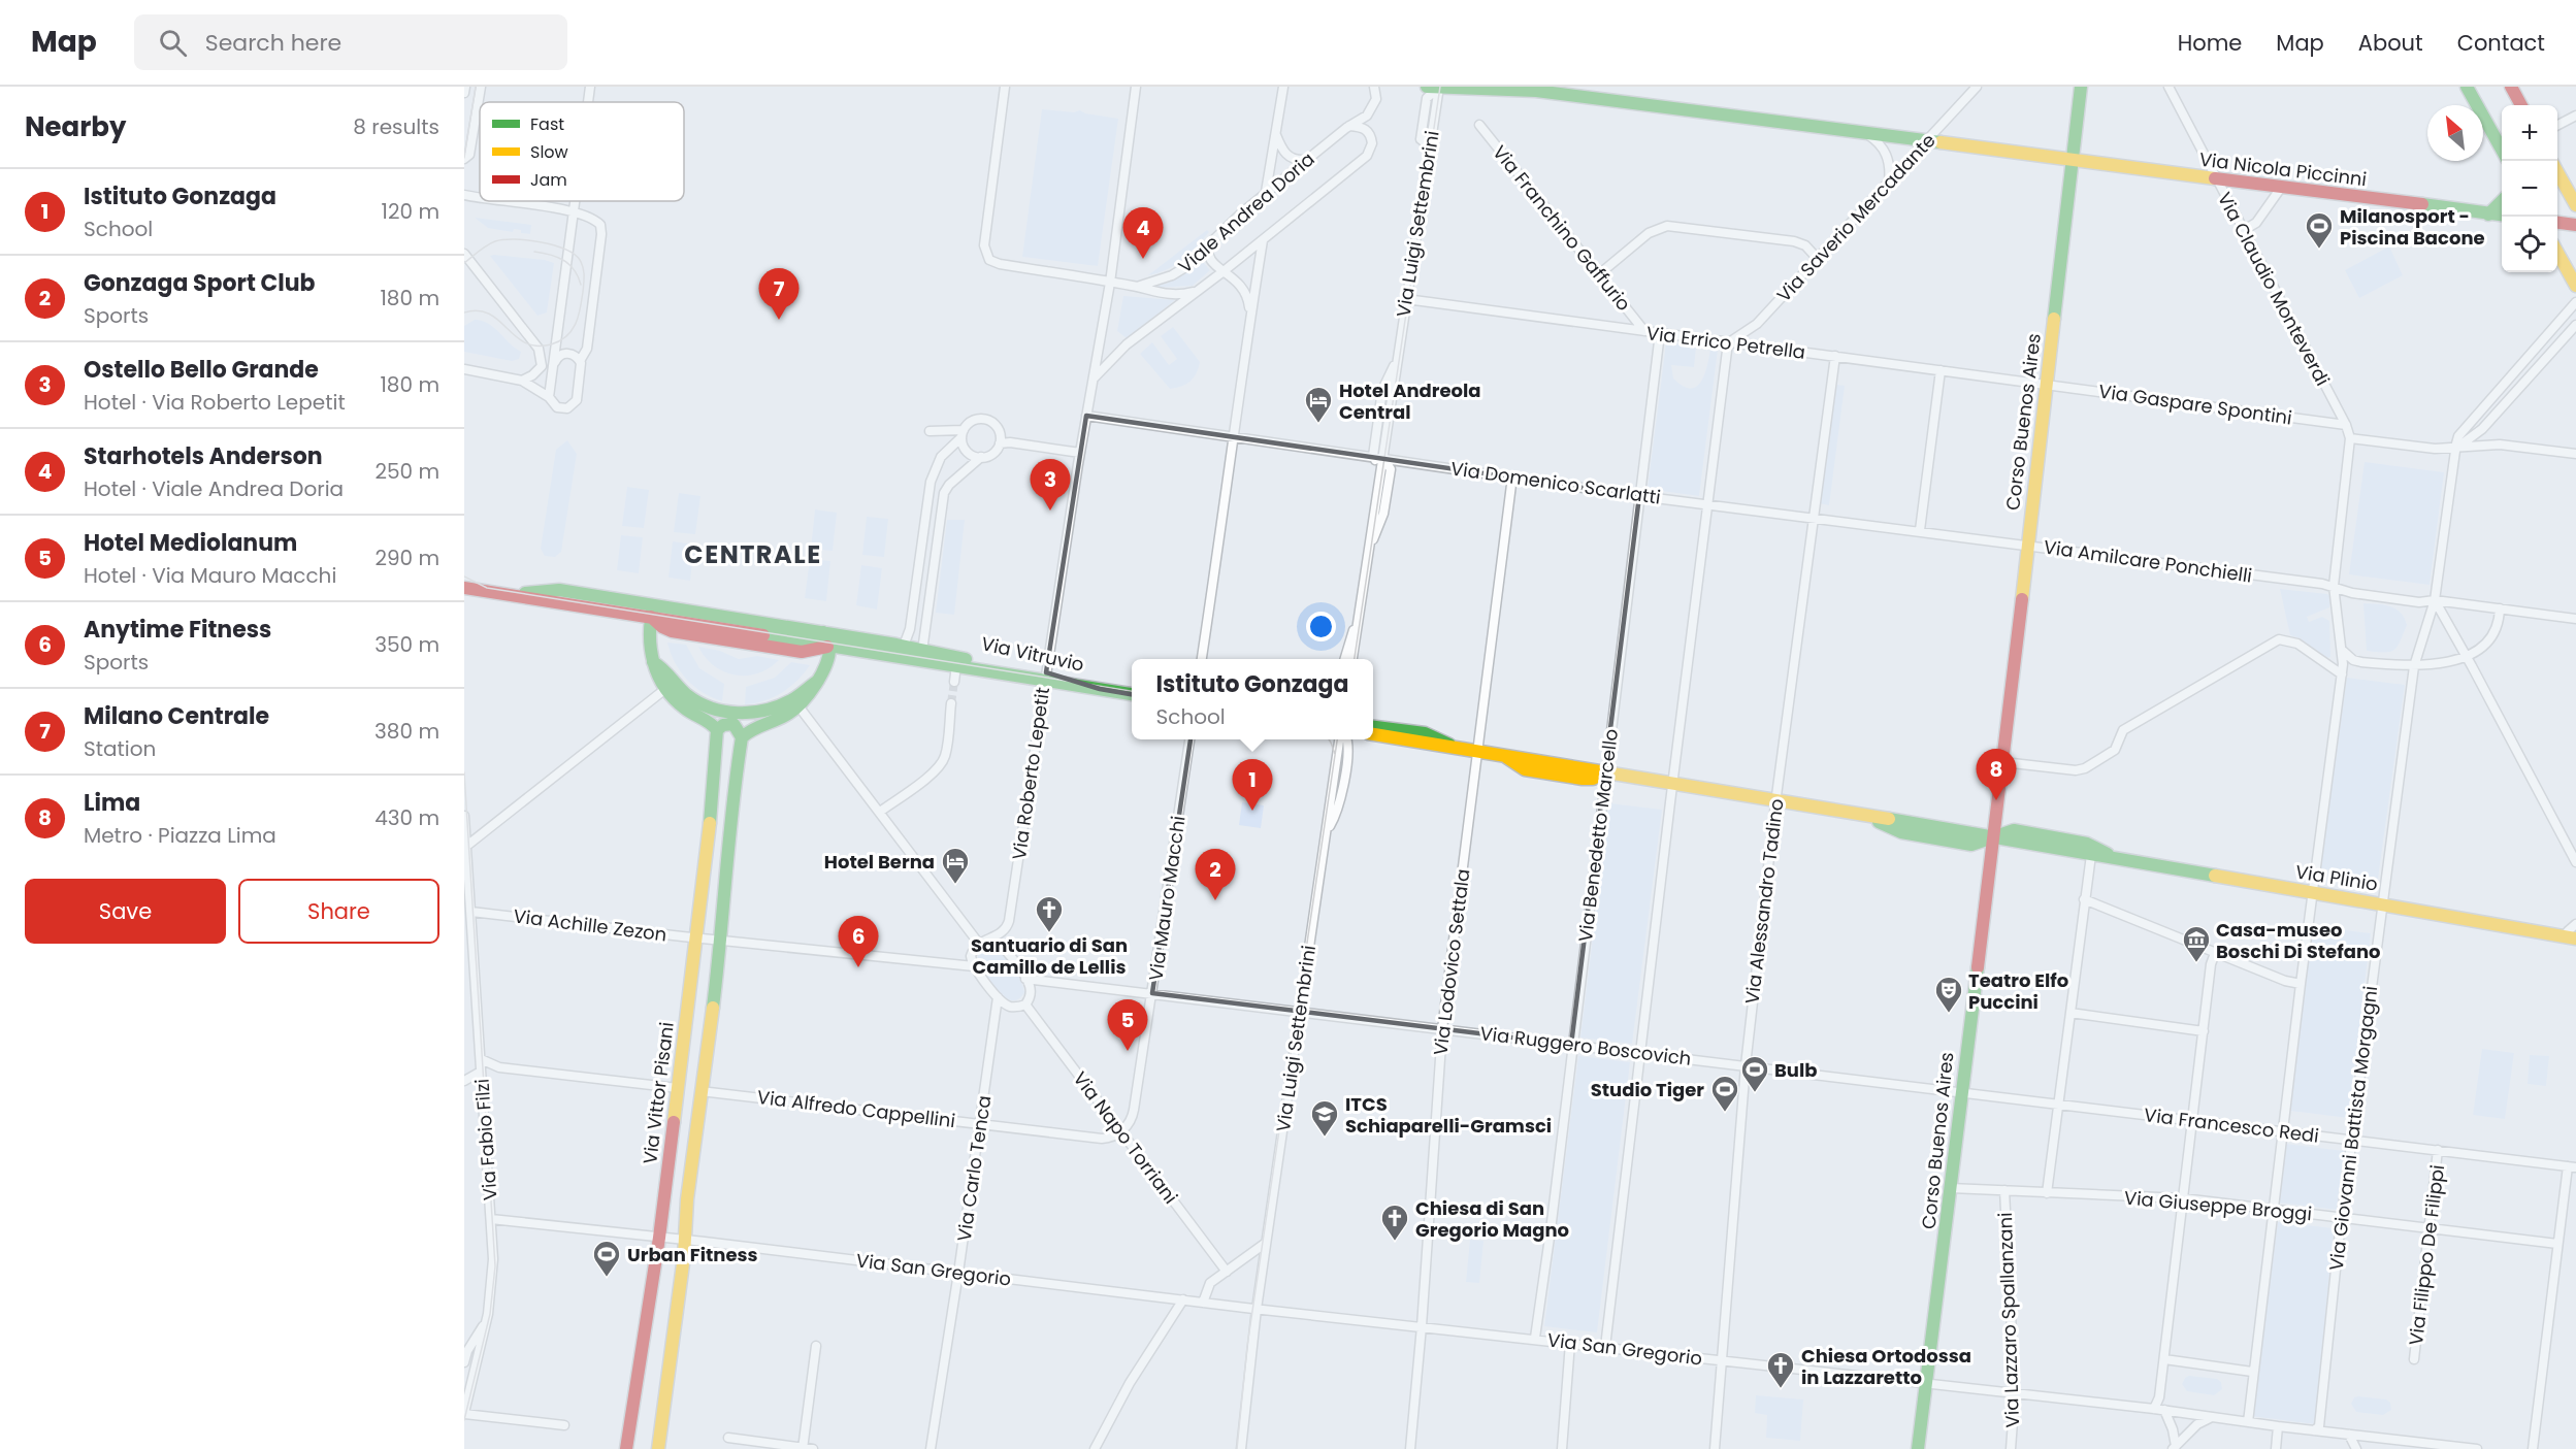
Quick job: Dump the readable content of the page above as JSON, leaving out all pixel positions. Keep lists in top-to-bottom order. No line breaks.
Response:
{"streets":{"street":["Via Nicola Piccinni","Viale Andrea Doria","Via Saverio Mercadante","Via Luigi Settembrini","Via Franchino Gaffurio","Via Claudio Monteverdi","Via Errico Petrella","Via Gaspare Spontini","Corso Buenos Aires","Via Domenico Scarlatti","Via Amilcare Ponchielli","Via Vitruvio","Via Roberto Lepetit","Via Benedetto Marcello","Via Plinio","Via Mauro Macchi","Via Alessandro Tadino","Via Achille Zezon","Via Lodovico Settala","Via Ruggero Boscovich","Via Vittor Pisani","Via Alfredo Cappellini","Via Francesco Redi","Via Giovanni Battista Morgagni","Via Napo Torriani","Via Fabio Filzi","Via Carlo Tenca","Via Giuseppe Broggi","Via Filippo De Filippi","Via San Gregorio","Via Lazzaro Spallanzani"]},"crossings":[["Via Nicola Piccinni","Via Saverio Mercadante"],["Via Nicola Piccinni","Via Luigi Settembrini"],["Via Nicola Piccinni","Via Claudio Monteverdi"],["Via Nicola Piccinni","Corso Buenos Aires"],["Viale Andrea Doria","Via Roberto Lepetit"],["Via Saverio Mercadante","Via Errico Petrella"],["Via Luigi Settembrini","Via Errico Petrella"],["Via Luigi Settembrini","Via Domenico Scarlatti"],["Via Luigi Settembrini","Via Ruggero Boscovich"],["Via Luigi Settembrini","Via San Gregorio"],["Via Franchino Gaffurio","Via Errico Petrella"],["Via Claudio Monteverdi","Via Gaspare Spontini"],["Via Errico Petrella","Via Gaspare Spontini"],["Via Errico Petrella","Corso Buenos Aires"],["Via Errico Petrella","Via Benedetto Marcello"],["Via Errico Petrella","Via Alessandro Tadino"],["Via Gaspare Spontini","Corso Buenos Aires"],["Corso Buenos Aires","Via Domenico Scarlatti"],["Corso Buenos Aires","Via Amilcare Ponchielli"],["Corso Buenos Aires","Via Plinio"],["Corso Buenos Aires","Via Ruggero Boscovich"],["Corso Buenos Aires","Via Francesco Redi"],["Corso Buenos Aires","Via Giuseppe Broggi"],["Corso Buenos Aires","Via San Gregorio"],["Via Domenico Scarlatti","Via Amilcare Ponchielli"],["Via Domenico Scarlatti","Via Roberto Lepetit"],["Via Domenico Scarlatti","Via Benedetto Marcello"],["Via Domenico Scarlatti","Via Alessandro Tadino"],["Via Domenico Scarlatti","Via Lodovico Settala"],["Via Amilcare Ponchielli","Via Giovanni Battista Morgagni"],["Via Vitruvio","Via Roberto Lepetit"],["Via Benedetto Marcello","Via Ruggero Boscovich"],["Via Benedetto Marcello","Via San Gregorio"],["Via Plinio","Via Giovanni Battista Morgagni"],["Via Mauro Macchi","Via Ruggero Boscovich"],["Via Mauro Macchi","Via Alfredo Cappellini"],["Via Mauro Macchi","Via Napo Torriani"],["Via Alessandro Tadino","Via Ruggero Boscovich"],["Via Alessandro Tadino","Via San Gregorio"],["Via Achille Zezon","Via Vittor Pisani"],["Via Achille Zezon","Via Fabio Filzi"],["Via Lodovico Settala","Via Ruggero Boscovich"],["Via Lodovico Settala","Via San Gregorio"],["Via Ruggero Boscovich","Via Francesco Redi"],["Via Vittor Pisani","Via Alfredo Cappellini"],["Via Vittor Pisani","Via San Gregorio"],["Via Alfredo Cappellini","Via Napo Torriani"],["Via Alfredo Cappellini","Via Carlo Tenca"],["Via Francesco Redi","Via Giovanni Battista Morgagni"],["Via Francesco Redi","Via Filippo De Filippi"],["Via Giovanni Battista Morgagni","Via Giuseppe Broggi"],["Via Giovanni Battista Morgagni","Via San Gregorio"],["Via Fabio Filzi","Via San Gregorio"],["Via Carlo Tenca","Via San Gregorio"],["Via Giuseppe Broggi","Via Filippo De Filippi"],["Via Giuseppe Broggi","Via Lazzaro Spallanzani"],["Via San Gregorio","Via Lazzaro Spallanzani"]],"districts":["CENTRALE"],"places":{"sports":["Milanosport - Piscina Bacone","Bulb","Studio Tiger","Urban Fitness"],"hotel":["Hotel Andreola Central","Hotel Berna"],"church":["Santuario di San Camillo de Lellis","Chiesa di San Gregorio Magno","Chiesa Ortodossa in Lazzaretto"],"museum":["Casa-museo Boschi Di Stefano"],"theatre":["Teatro Elfo Puccini"],"school or university":["ITCS Schiaparelli-Gramsci"]},"legend":["Fast","Slow","Jam"],"north":"top left","page":{"header":"Map","search":"Search here","nav":["Home","Map","About","Contact"],"heading":["Nearby","8 results"],"map_buttons":["+","−"],"list":[{"mark":"1","name":"Istituto Gonzaga","note":"School","value":"120 m"},{"mark":"2","name":"Gonzaga Sport Club","note":"Sports","value":"180 m"},{"mark":"3","name":"Ostello Bello Grande","note":"Hotel · Via Roberto Lepetit","value":"180 m"},{"mark":"4","name":"Starhotels Anderson","note":"Hotel · Viale Andrea Doria","value":"250 m"},{"mark":"5","name":"Hotel Mediolanum","note":"Hotel · Via Mauro Macchi","value":"290 m"},{"mark":"6","name":"Anytime Fitness","note":"Sports","value":"350 m"},{"mark":"7","name":"Milano Centrale","note":"Station","value":"380 m"},{"mark":"8","name":"Lima","note":"Metro · Piazza Lima","value":"430 m"}],"pins":["4","7","3","8","1","2","6","5"],"popup":["Istituto Gonzaga","School"],"buttons":["Save","Share"]}}
